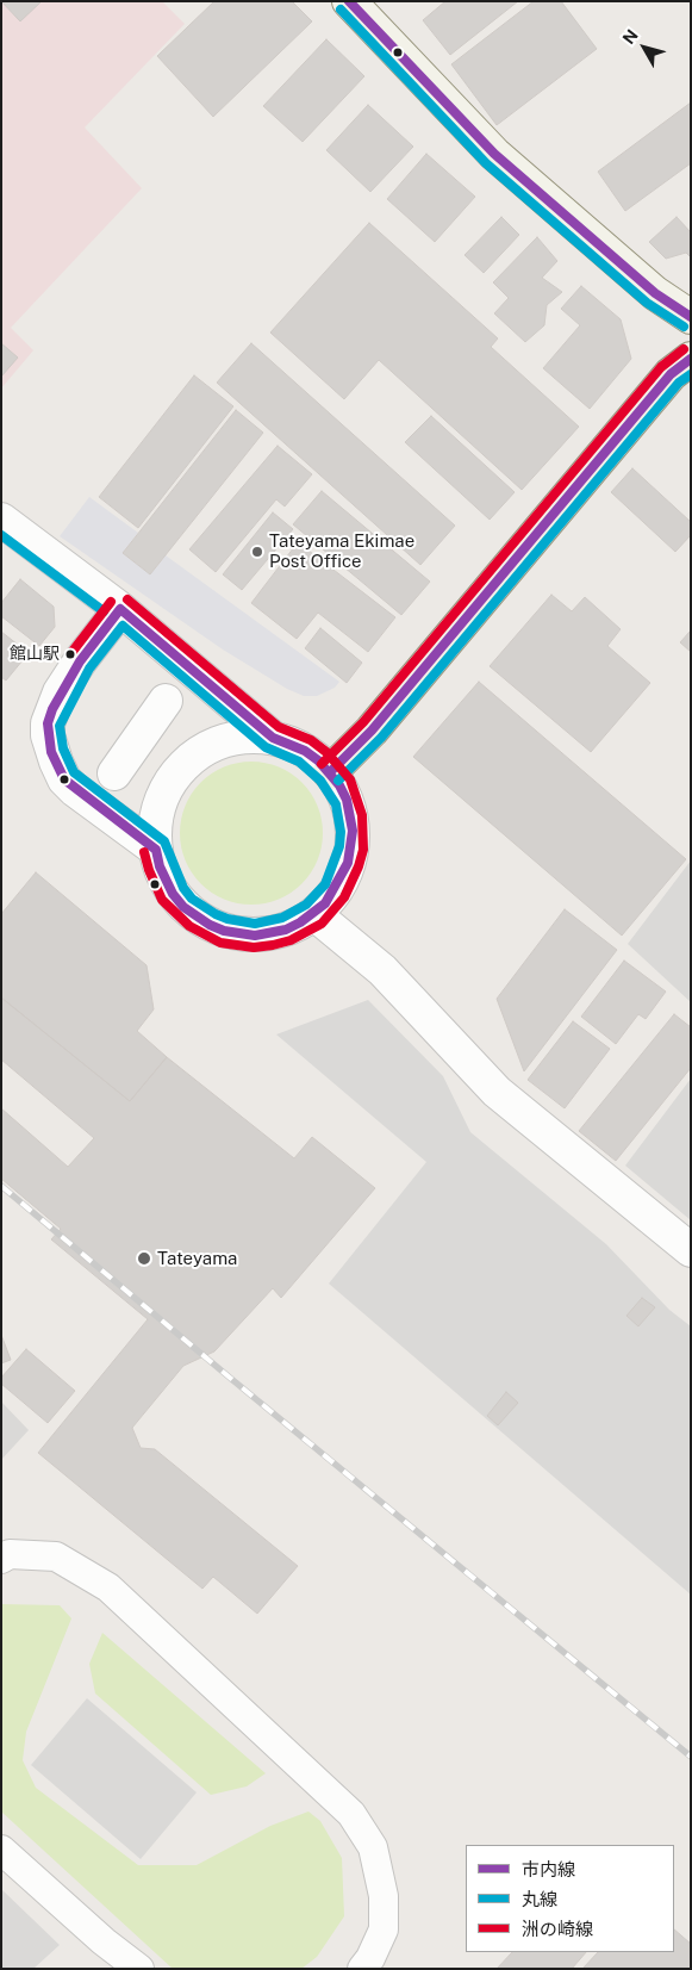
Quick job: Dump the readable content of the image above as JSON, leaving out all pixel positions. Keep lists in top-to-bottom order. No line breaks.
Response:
{"places":["Tateyama Ekimae Post Office","館山駅","Tateyama"],"lines":["transit line 市内線","transit line 丸線","transit line 洲の崎線"],"legend":["市内線","丸線","洲の崎線"],"north":"top left"}
